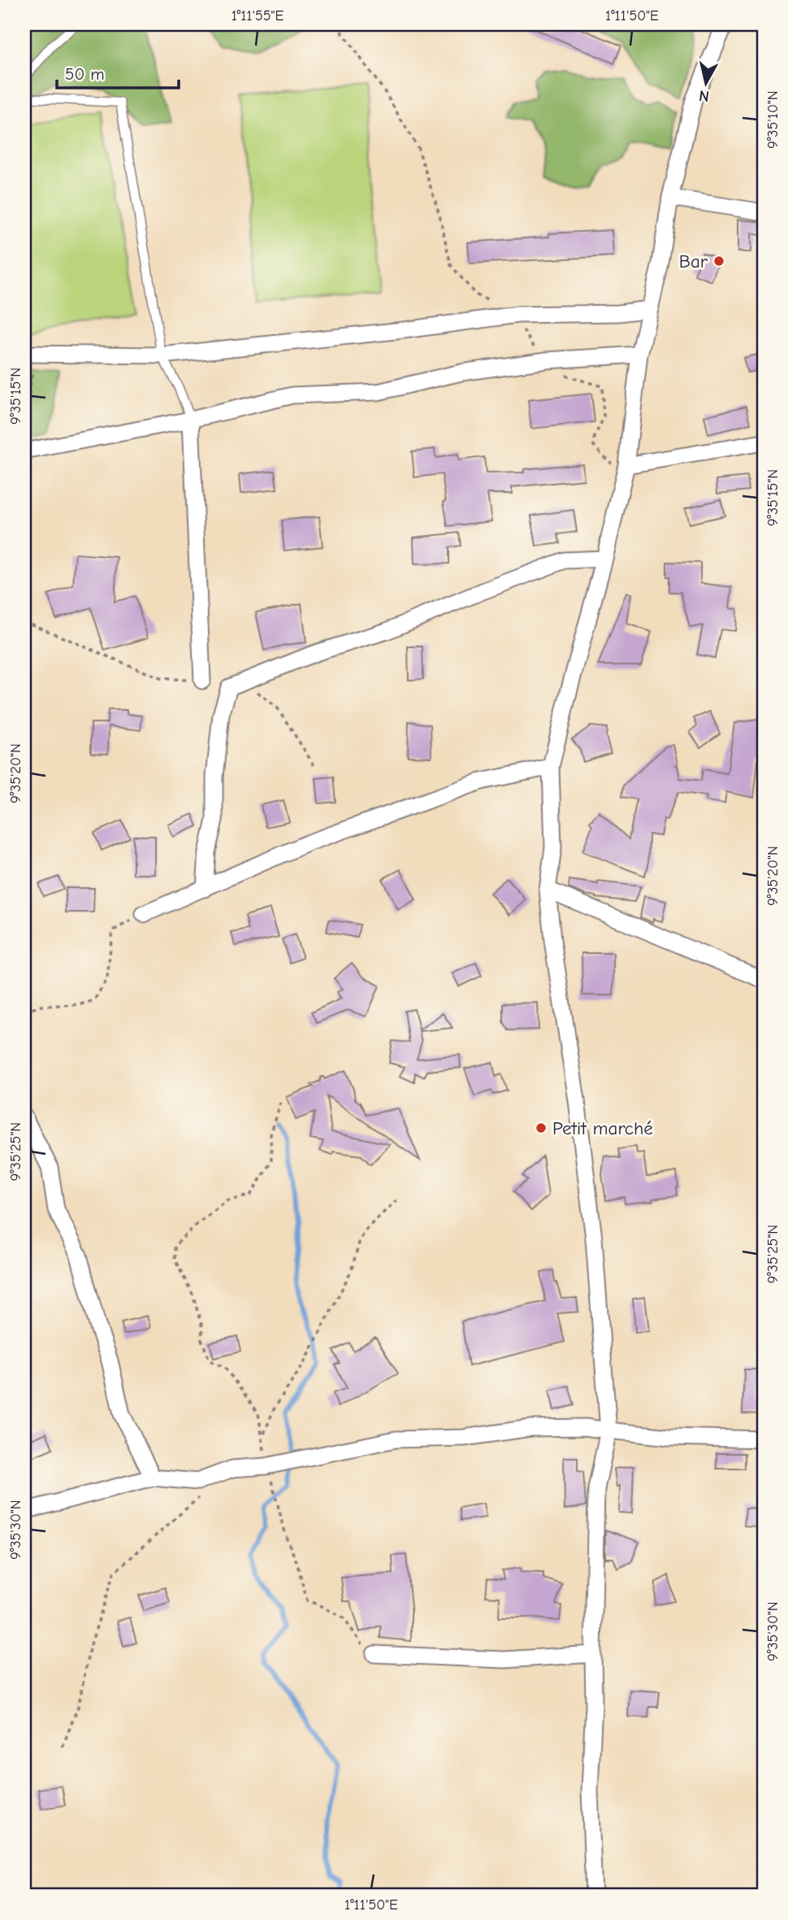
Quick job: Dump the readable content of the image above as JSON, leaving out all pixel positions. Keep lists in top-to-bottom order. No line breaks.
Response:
{"places":["Bar","Petit marché"],"scale_bar":"50 m","north":"bottom","coordinates":["1°11'55\"E","1°11'50\"E","9°35'10\"N","9°35'15\"N","9°35'20\"N","9°35'25\"N","9°35'30\"N"]}
